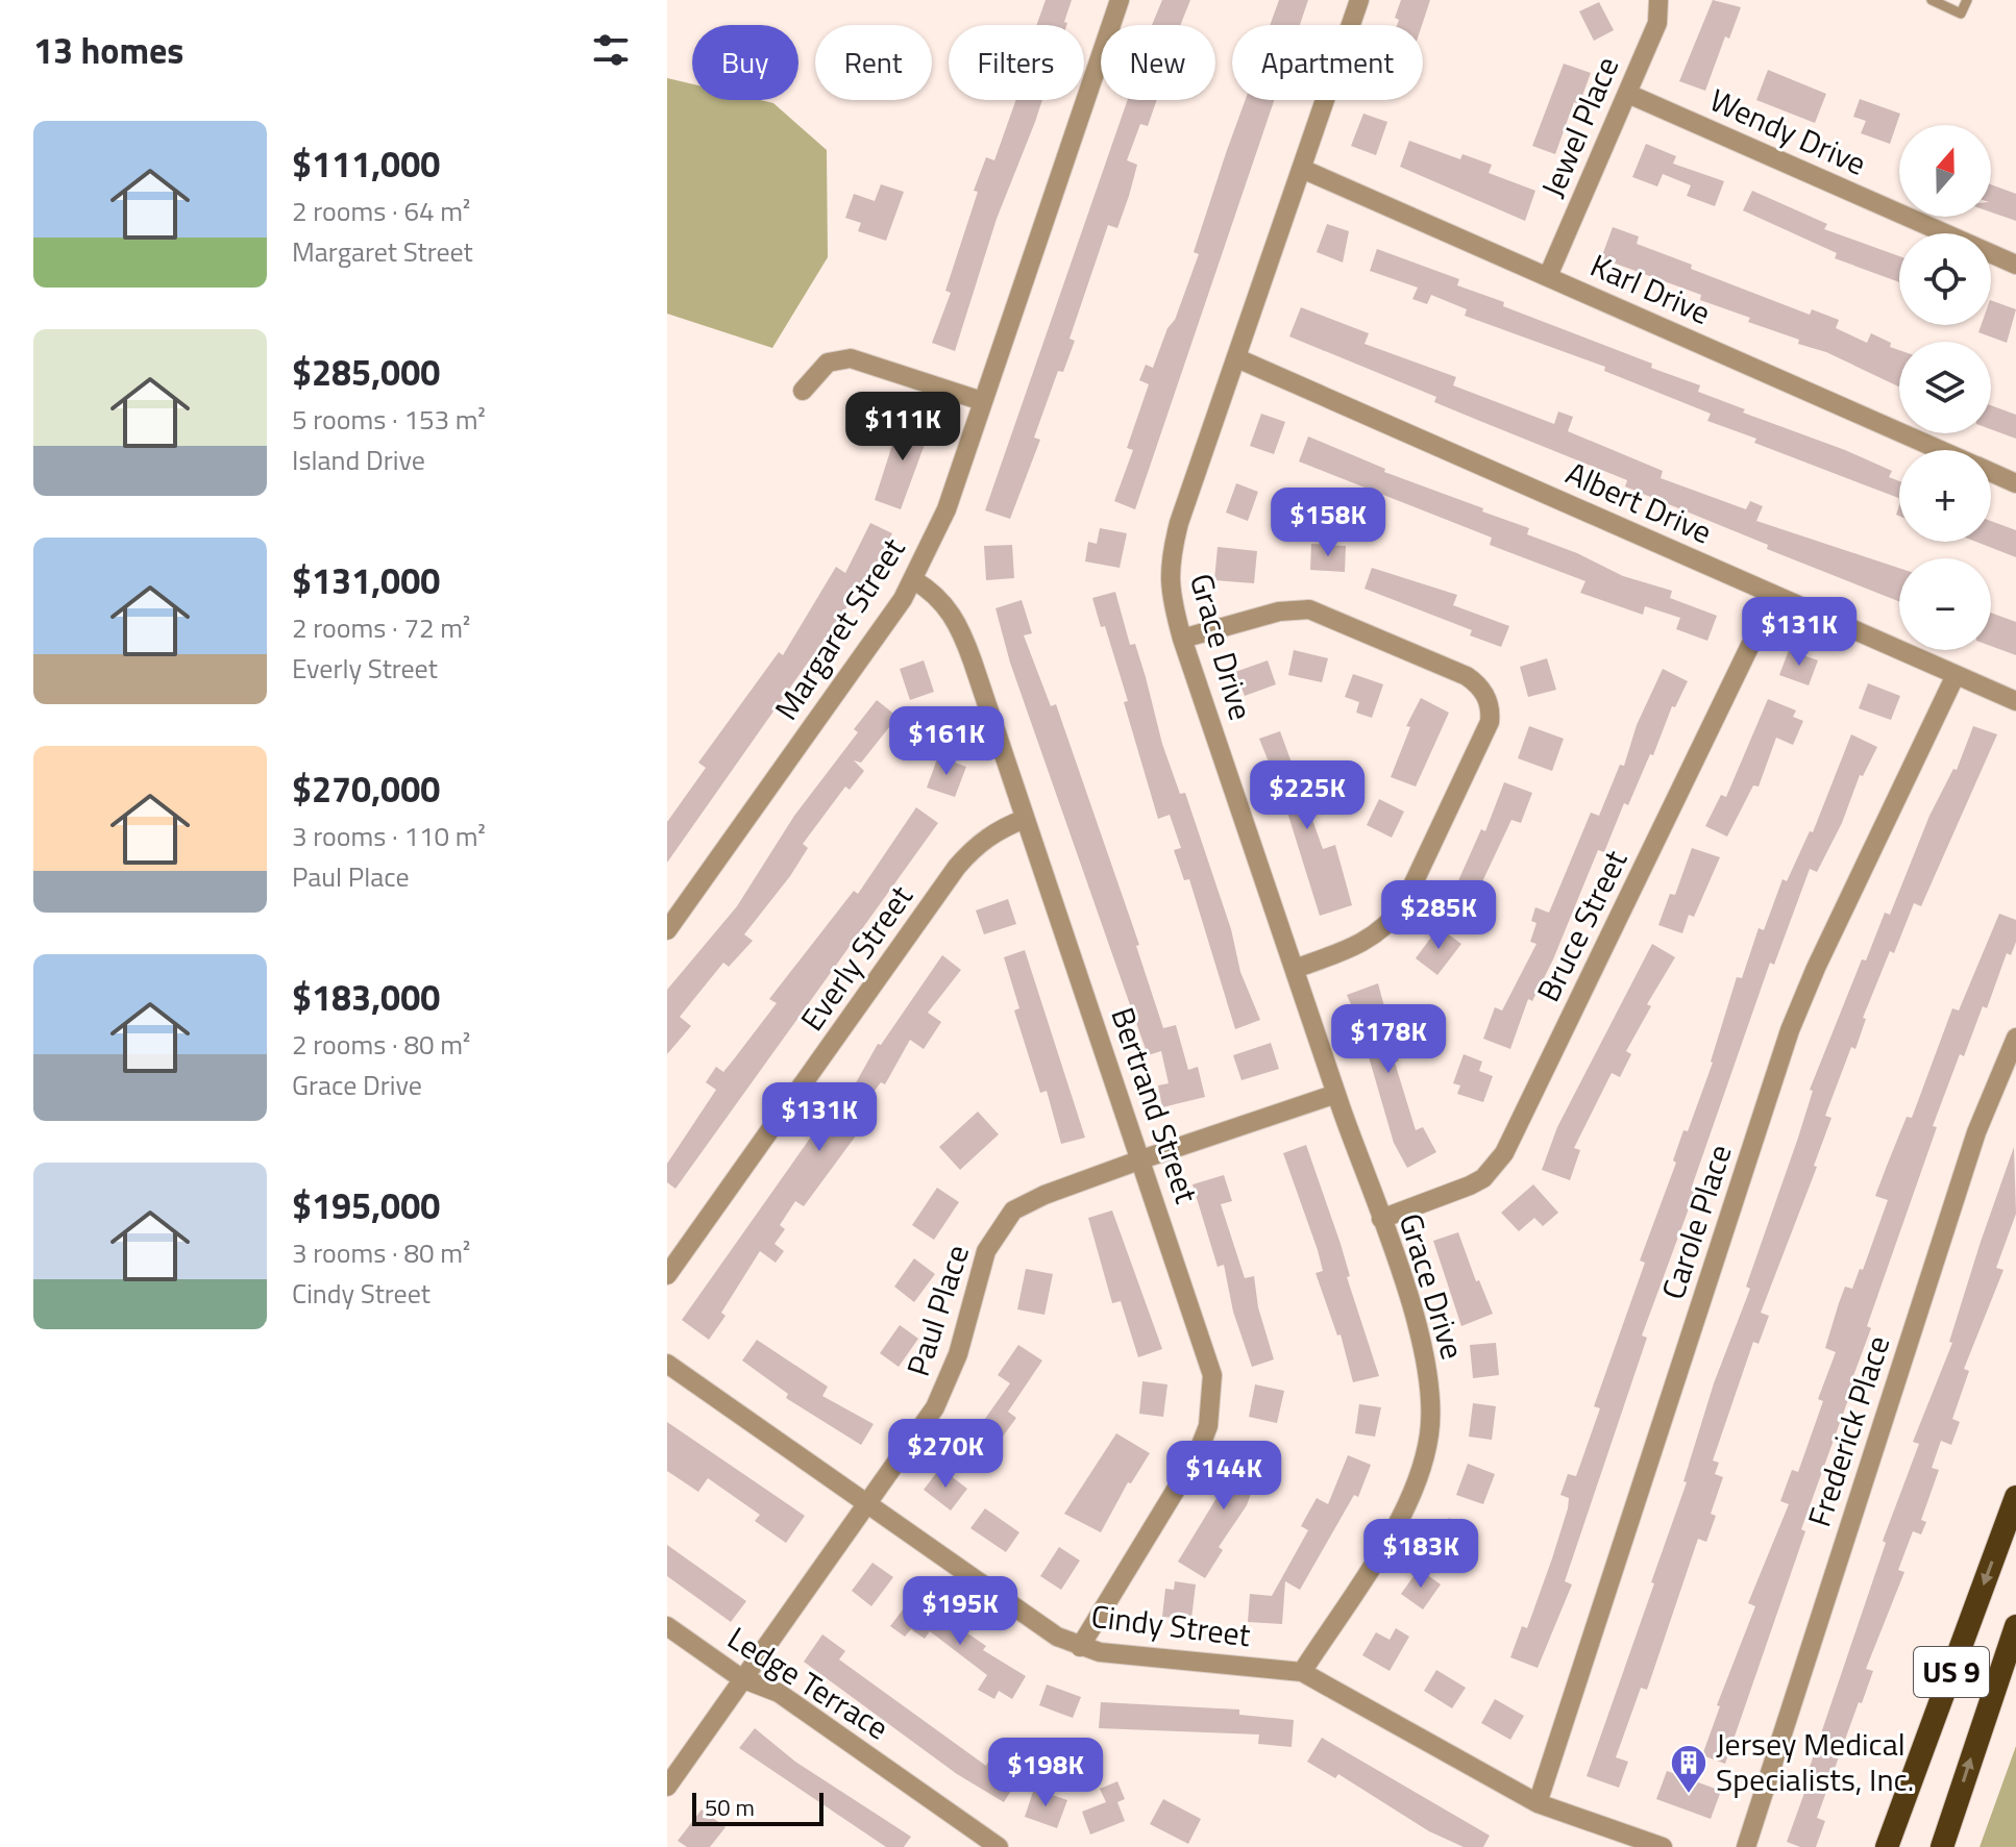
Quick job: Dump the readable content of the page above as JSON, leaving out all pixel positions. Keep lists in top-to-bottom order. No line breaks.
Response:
{"streets":{"highway":["US 9"],"street":["Jewel Place","Wendy Drive","Karl Drive","Albert Drive","Margaret Street","Grace Drive","Bruce Street","Everly Street","Bertrand Street","Carole Place","Paul Place","Frederick Place","Cindy Street","Ledge Terrace"]},"crossings":[["Jewel Place","Wendy Drive"],["Jewel Place","Karl Drive"],["Karl Drive","Grace Drive"],["Albert Drive","Grace Drive"],["Albert Drive","Bruce Street"],["Albert Drive","Carole Place"],["Margaret Street","Bertrand Street"],["Grace Drive","Bruce Street"],["Grace Drive","Paul Place"],["Grace Drive","Cindy Street"],["Everly Street","Bertrand Street"],["Bertrand Street","Paul Place"],["Bertrand Street","Cindy Street"],["Carole Place","Cindy Street"],["Paul Place","Cindy Street"],["Paul Place","Ledge Terrace"]],"places":{"building":["Jersey Medical Specialists, Inc."]},"scale_bar":"50 m","north":"top","page":{"heading":"13 homes","chip":["Buy","Rent","Filters","New","Apartment"],"list":[{"name":"$111,000","note":"2 rooms · 64 m² · Margaret Street"},{"name":"$285,000","note":"5 rooms · 153 m² · Island Drive"},{"name":"$131,000","note":"2 rooms · 72 m² · Everly Street"},{"name":"$270,000","note":"3 rooms · 110 m² · Paul Place"},{"name":"$183,000","note":"2 rooms · 80 m² · Grace Drive"},{"name":"$195,000","note":"3 rooms · 80 m² · Cindy Street"}],"map_buttons":["+","−"],"price":["$111K","$158K","$131K","$161K","$225K","$285K","$178K","$131K","$270K","$144K","$183K","$195K","$198K"],"scale":"50 m"}}
